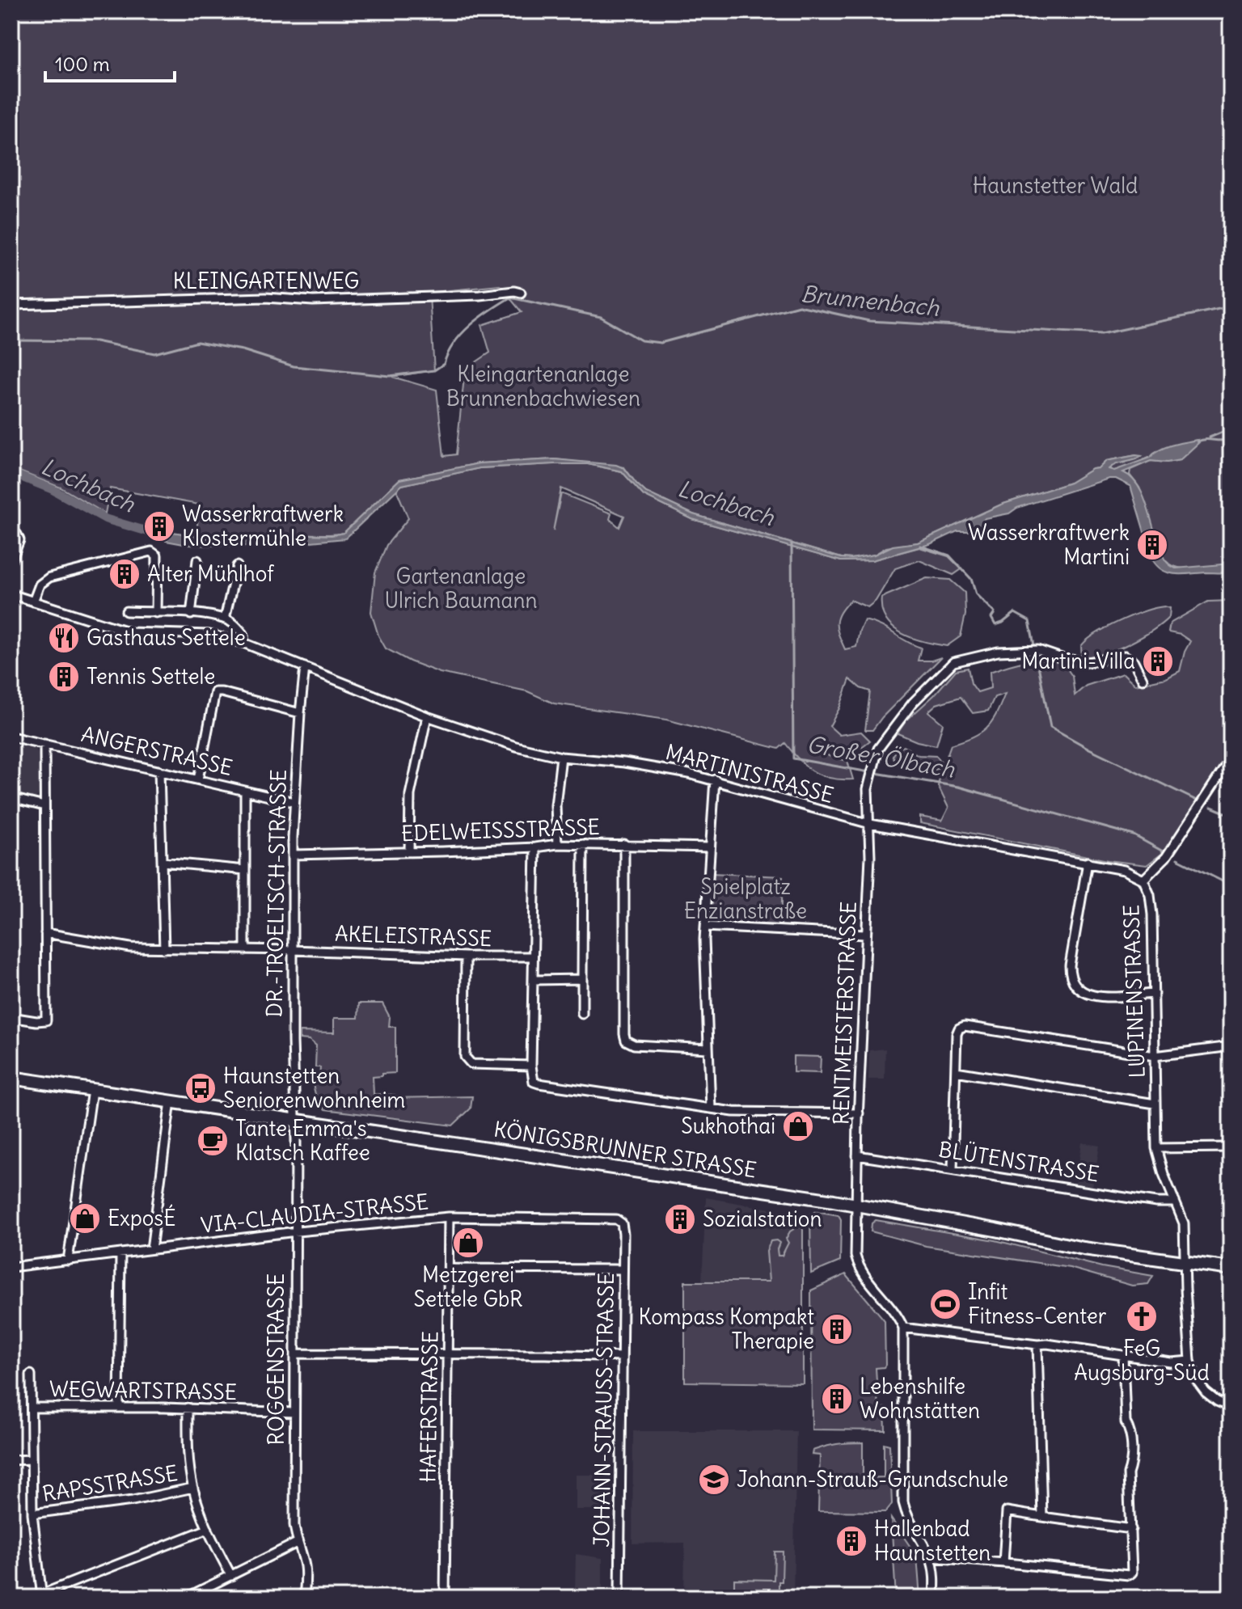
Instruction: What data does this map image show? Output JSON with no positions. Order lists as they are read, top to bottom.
{
  "streets": {
    "main road": ["KÖNIGSBRUNNER STRASSE"],
    "street": [
      "KLEINGARTENWEG",
      "ANGERSTRASSE",
      "MARTINISTRASSE",
      "EDELWEISSSTRASSE",
      "DR.-TROELTSCH-STRASSE",
      "AKELEISTRASSE",
      "LUPINENSTRASSE",
      "RENTMEISTERSTRASSE",
      "BLÜTENSTRASSE",
      "VIA-CLAUDIA-STRASSE",
      "ROGGENSTRASSE",
      "WEGWARTSTRASSE",
      "HAFERSTRASSE",
      "JOHANN-STRAUSS-STRASSE",
      "RAPSSTRASSE"
    ]
  },
  "crossings": [
    ["ANGERSTRASSE", "DR.-TROELTSCH-STRASSE"],
    ["MARTINISTRASSE", "DR.-TROELTSCH-STRASSE"],
    ["MARTINISTRASSE", "LUPINENSTRASSE"],
    ["MARTINISTRASSE", "RENTMEISTERSTRASSE"],
    ["EDELWEISSSTRASSE", "DR.-TROELTSCH-STRASSE"],
    ["DR.-TROELTSCH-STRASSE", "AKELEISTRASSE"],
    ["DR.-TROELTSCH-STRASSE", "KÖNIGSBRUNNER STRASSE"],
    ["DR.-TROELTSCH-STRASSE", "ROGGENSTRASSE"],
    ["LUPINENSTRASSE", "RENTMEISTERSTRASSE"],
    ["LUPINENSTRASSE", "KÖNIGSBRUNNER STRASSE"],
    ["LUPINENSTRASSE", "BLÜTENSTRASSE"],
    ["RENTMEISTERSTRASSE", "KÖNIGSBRUNNER STRASSE"],
    ["RENTMEISTERSTRASSE", "BLÜTENSTRASSE"],
    ["KÖNIGSBRUNNER STRASSE", "ROGGENSTRASSE"],
    ["VIA-CLAUDIA-STRASSE", "ROGGENSTRASSE"],
    ["VIA-CLAUDIA-STRASSE", "HAFERSTRASSE"],
    ["VIA-CLAUDIA-STRASSE", "JOHANN-STRAUSS-STRASSE"],
    ["ROGGENSTRASSE", "WEGWARTSTRASSE"]
  ],
  "water": ["Brunnenbach", "Lochbach", "Großer Ölbach"],
  "parks": [
    "Haunstetter Wald",
    "Kleingartenanlage Brunnenbachwiesen",
    "Gartenanlage Ulrich Baumann",
    "Spielplatz Enzianstraße"
  ],
  "places": {
    "building": [
      "Wasserkraftwerk Klostermühle",
      "Wasserkraftwerk Martini",
      "Alter Mühlhof",
      "Martini-Villa",
      "Tennis Settele",
      "Sozialstation",
      "Kompass Kompakt Therapie",
      "Lebenshilfe Wohnstätten",
      "Hallenbad Haunstetten"
    ],
    "restaurant": ["Gasthaus Settele"],
    "bus stop": ["Haunstetten Seniorenwohnheim"],
    "shop": ["Sukhothai", "ExposÉ", "Metzgerei Settele GbR"],
    "cafe": ["Tante Emma's Klatsch Kaffee"],
    "sports": ["Infit Fitness-Center"],
    "church": ["FeG Augsburg-Süd"],
    "school or university": ["Johann-Strauß-Grundschule"]
  },
  "scale_bar": "100 m"
}
